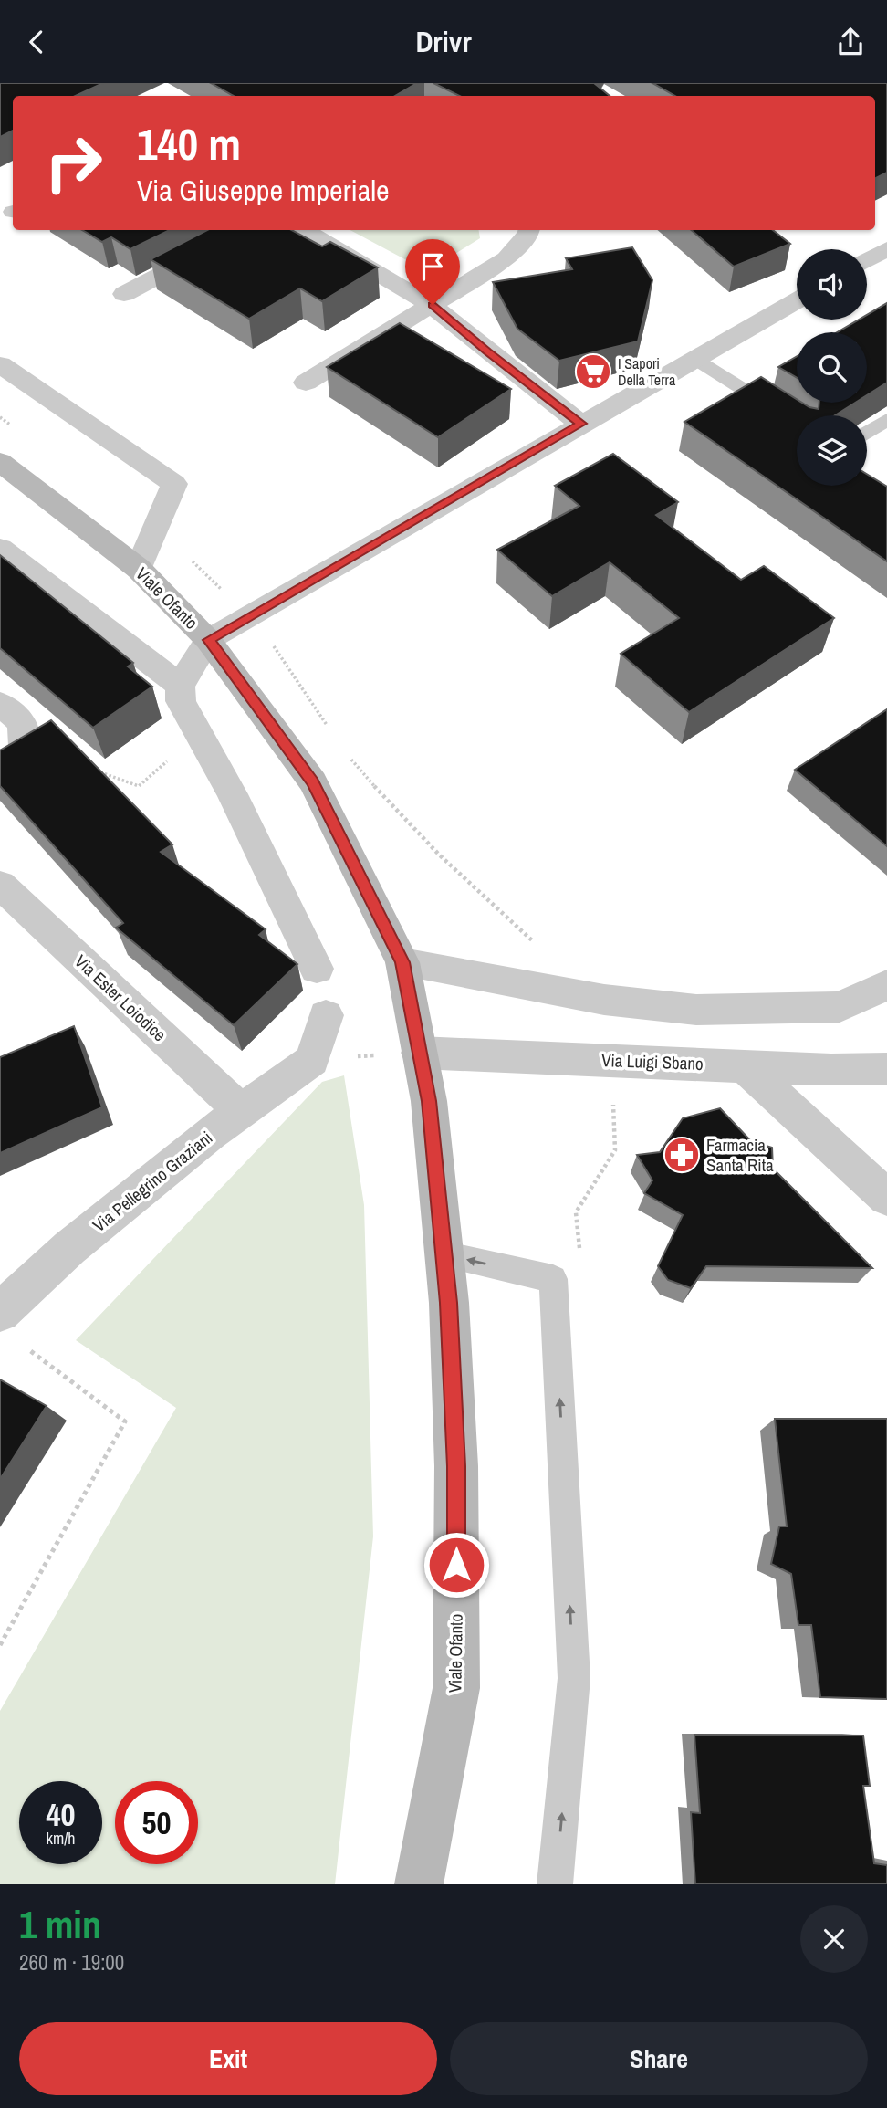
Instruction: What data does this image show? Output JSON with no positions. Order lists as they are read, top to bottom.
{
  "streets": {
    "main road": ["Viale Ofanto"],
    "street": ["Via Ester Loiodice", "Via Luigi Sbano", "Via Pellegrino Graziani"]
  },
  "crossings": [
    ["Viale Ofanto", "Via Luigi Sbano"],
    ["Via Ester Loiodice", "Via Pellegrino Graziani"]
  ],
  "places": {
    "supermarket": ["I Sapori Della Terra"],
    "pharmacy": ["Farmacia Santa Rita"]
  },
  "page": {
    "header": "Drivr",
    "turn": ["140 m", "Via Giuseppe Imperiale"],
    "speed": "40 km/h",
    "limit": "50",
    "heading": ["1 min", "260 m · 19:00"],
    "buttons": ["Exit", "Share"]
  }
}
